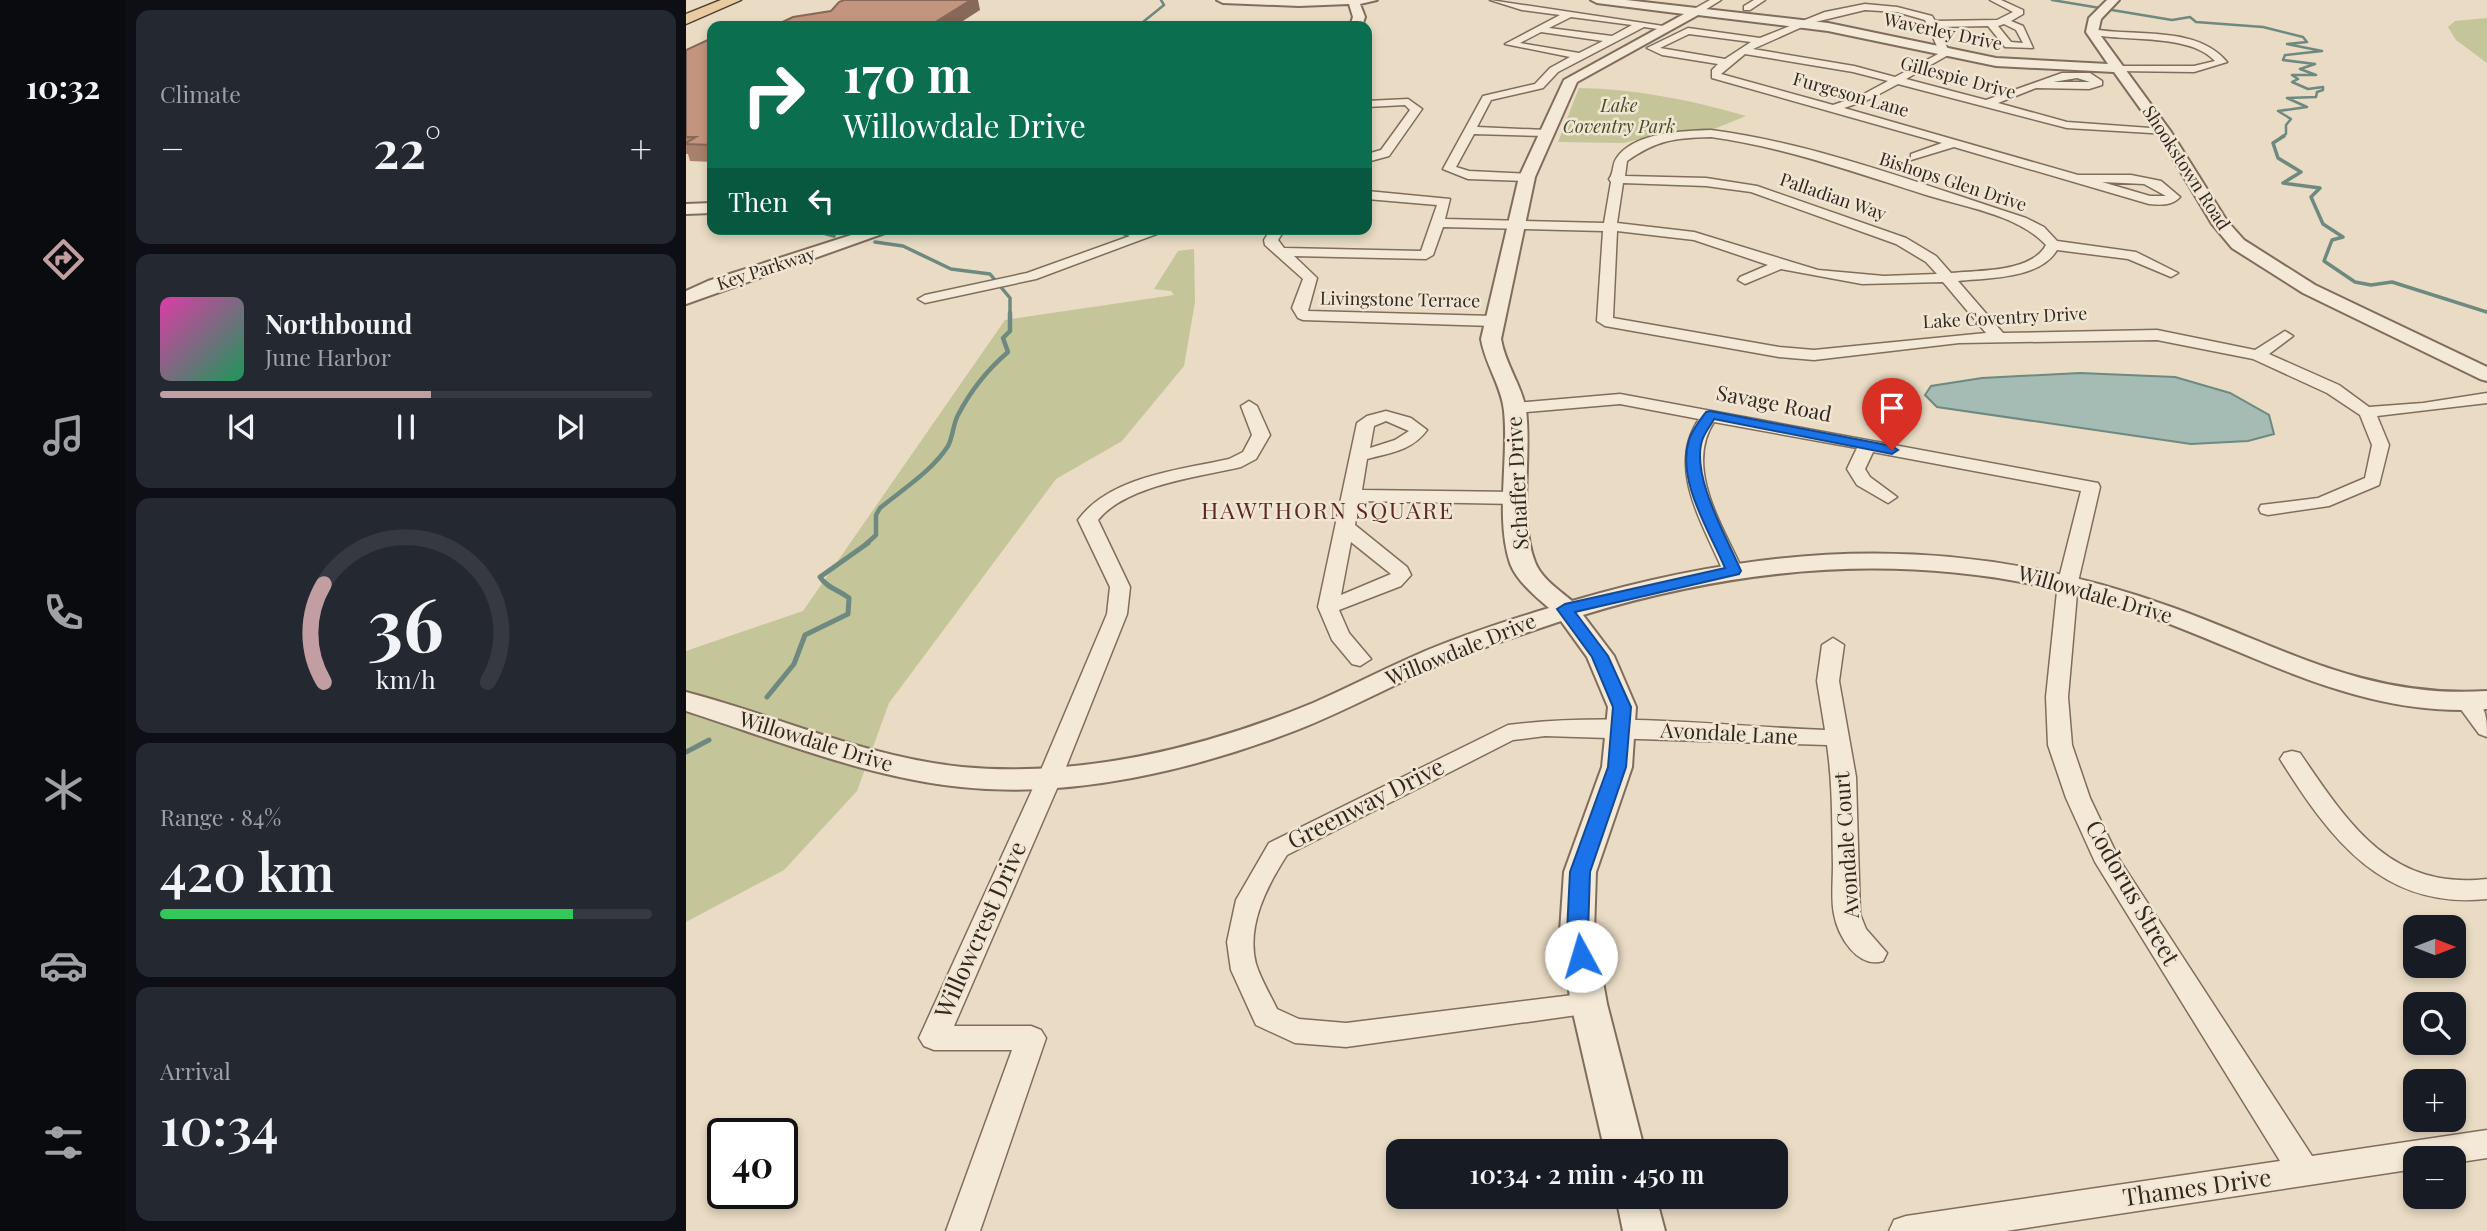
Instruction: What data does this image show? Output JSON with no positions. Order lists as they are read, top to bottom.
{
  "streets": {
    "street": [
      "Waverley Drive",
      "Gillespie Drive",
      "Furgeson Lane",
      "Shookstown Road",
      "Bishops Glen Drive",
      "Palladian Way",
      "Key Parkway",
      "Livingstone Terrace",
      "Lake Coventry Drive",
      "Savage Road",
      "Schaffer Drive",
      "Willowdale Drive",
      "Avondale Lane",
      "Greenway Drive",
      "Avondale Court",
      "Codorus Street",
      "Willowcrest Drive",
      "Thames Drive"
    ]
  },
  "crossings": [
    ["Waverley Drive", "Shookstown Road"],
    ["Gillespie Drive", "Shookstown Road"],
    ["Bishops Glen Drive", "Palladian Way"],
    ["Bishops Glen Drive", "Lake Coventry Drive"],
    ["Palladian Way", "Lake Coventry Drive"],
    ["Livingstone Terrace", "Schaffer Drive"],
    ["Savage Road", "Schaffer Drive"],
    ["Savage Road", "Willowdale Drive"],
    ["Savage Road", "Codorus Street"],
    ["Schaffer Drive", "Willowdale Drive"],
    ["Schaffer Drive", "Avondale Lane"],
    ["Schaffer Drive", "Greenway Drive"],
    ["Willowdale Drive", "Codorus Street"],
    ["Willowdale Drive", "Willowcrest Drive"],
    ["Avondale Lane", "Greenway Drive"],
    ["Avondale Lane", "Avondale Court"],
    ["Codorus Street", "Thames Drive"]
  ],
  "districts": ["HAWTHORN SQUARE"],
  "parks": ["Lake Coventry Park"],
  "north": "right",
  "page": {
    "tabs": "10:32",
    "tile": [
      "Climate",
      ["Range · 84%", "420 km"],
      ["Arrival", "10:34"]
    ],
    "turn": ["170 m", "Willowdale Drive"],
    "heat": ["−", "22°", "+"],
    "then": "Then",
    "song": ["Northbound", "June Harbor"],
    "map_buttons": ["+", "−"],
    "limit": "40",
    "trip": "10:34 · 2 min · 450 m",
    "gauge": ["36", "km/h"]
  }
}
